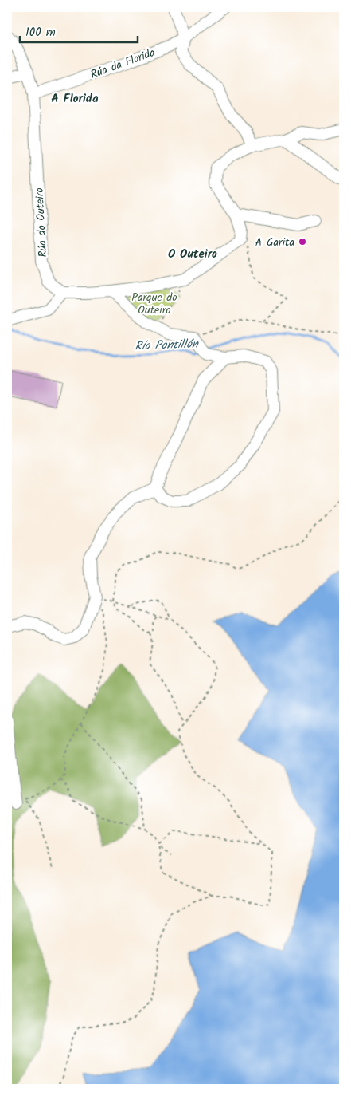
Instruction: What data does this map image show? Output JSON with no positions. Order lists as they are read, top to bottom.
{
  "streets": {
    "street": ["Rúa da Florida", "Rúa do Outeiro"]
  },
  "crossings": [
    ["Rúa da Florida", "Rúa do Outeiro"]
  ],
  "districts": ["A Florida", "O Outeiro"],
  "water": ["Río Pontillón"],
  "parks": ["Parque do Outeiro"],
  "places": ["A Garita"],
  "scale_bar": "100 m"
}
